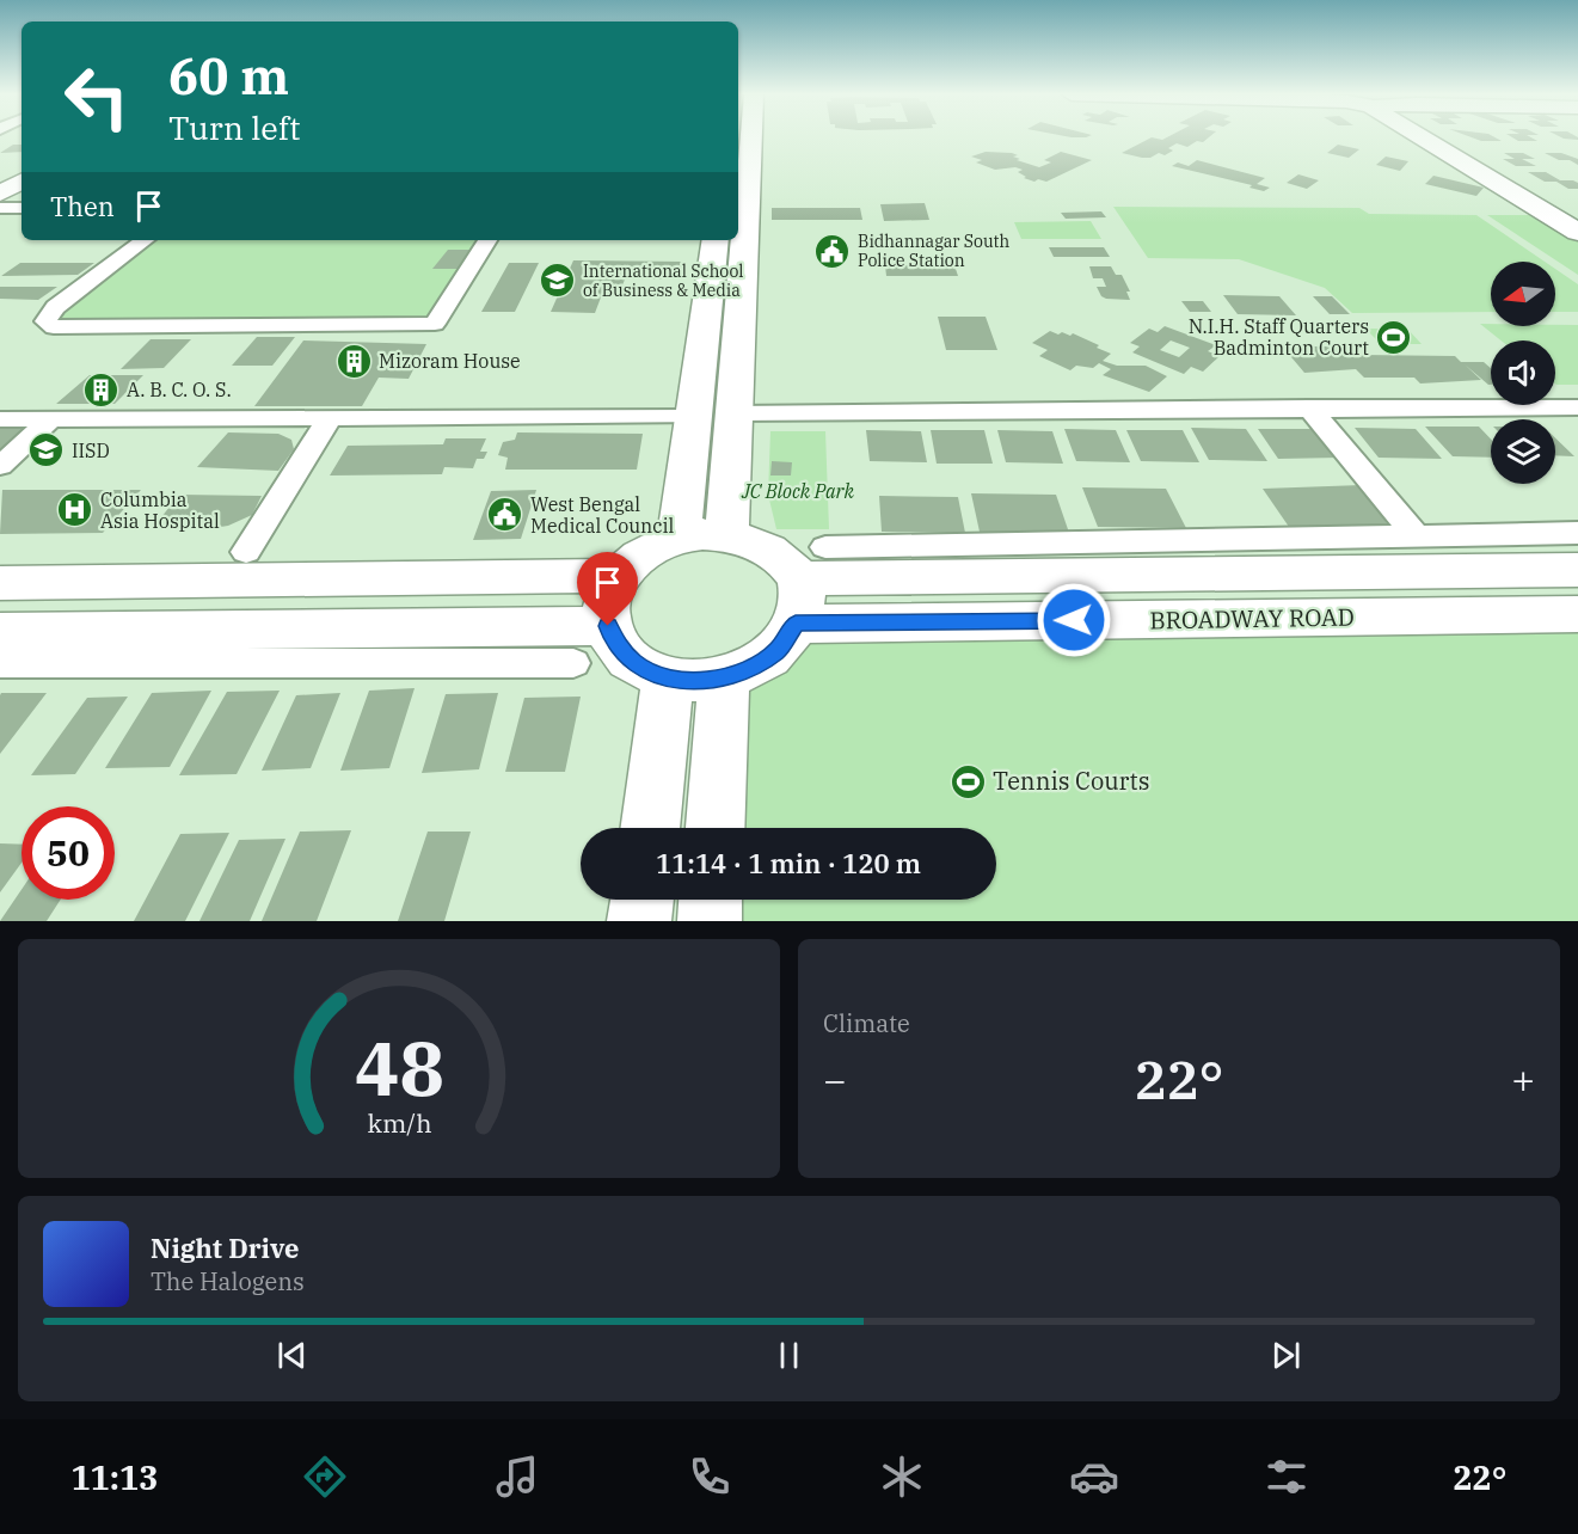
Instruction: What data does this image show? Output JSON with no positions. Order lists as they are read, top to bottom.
{
  "streets": {
    "street": ["BROADWAY ROAD"]
  },
  "parks": ["JC Block Park"],
  "places": {
    "public building": ["Bidhannagar South Police Station", "West Bengal Medical Council"],
    "school or university": ["International School of Business & Media", "IISD"],
    "sports": ["N.I.H. Staff Quarters Badminton Court", "Tennis Courts"],
    "building": ["Mizoram House", "A. B. C. O. S."],
    "hospital": ["Columbia Asia Hospital"]
  },
  "north": "left",
  "page": {
    "turn": ["60 m", "Turn left"],
    "then": "Then",
    "limit": "50",
    "trip": "11:14 · 1 min · 120 m",
    "tile": "Climate",
    "heat": ["−", "22°", "+"],
    "song": ["Night Drive", "The Halogens"],
    "tabs": ["11:13", "22°"],
    "gauge": ["48", "km/h"]
  }
}
